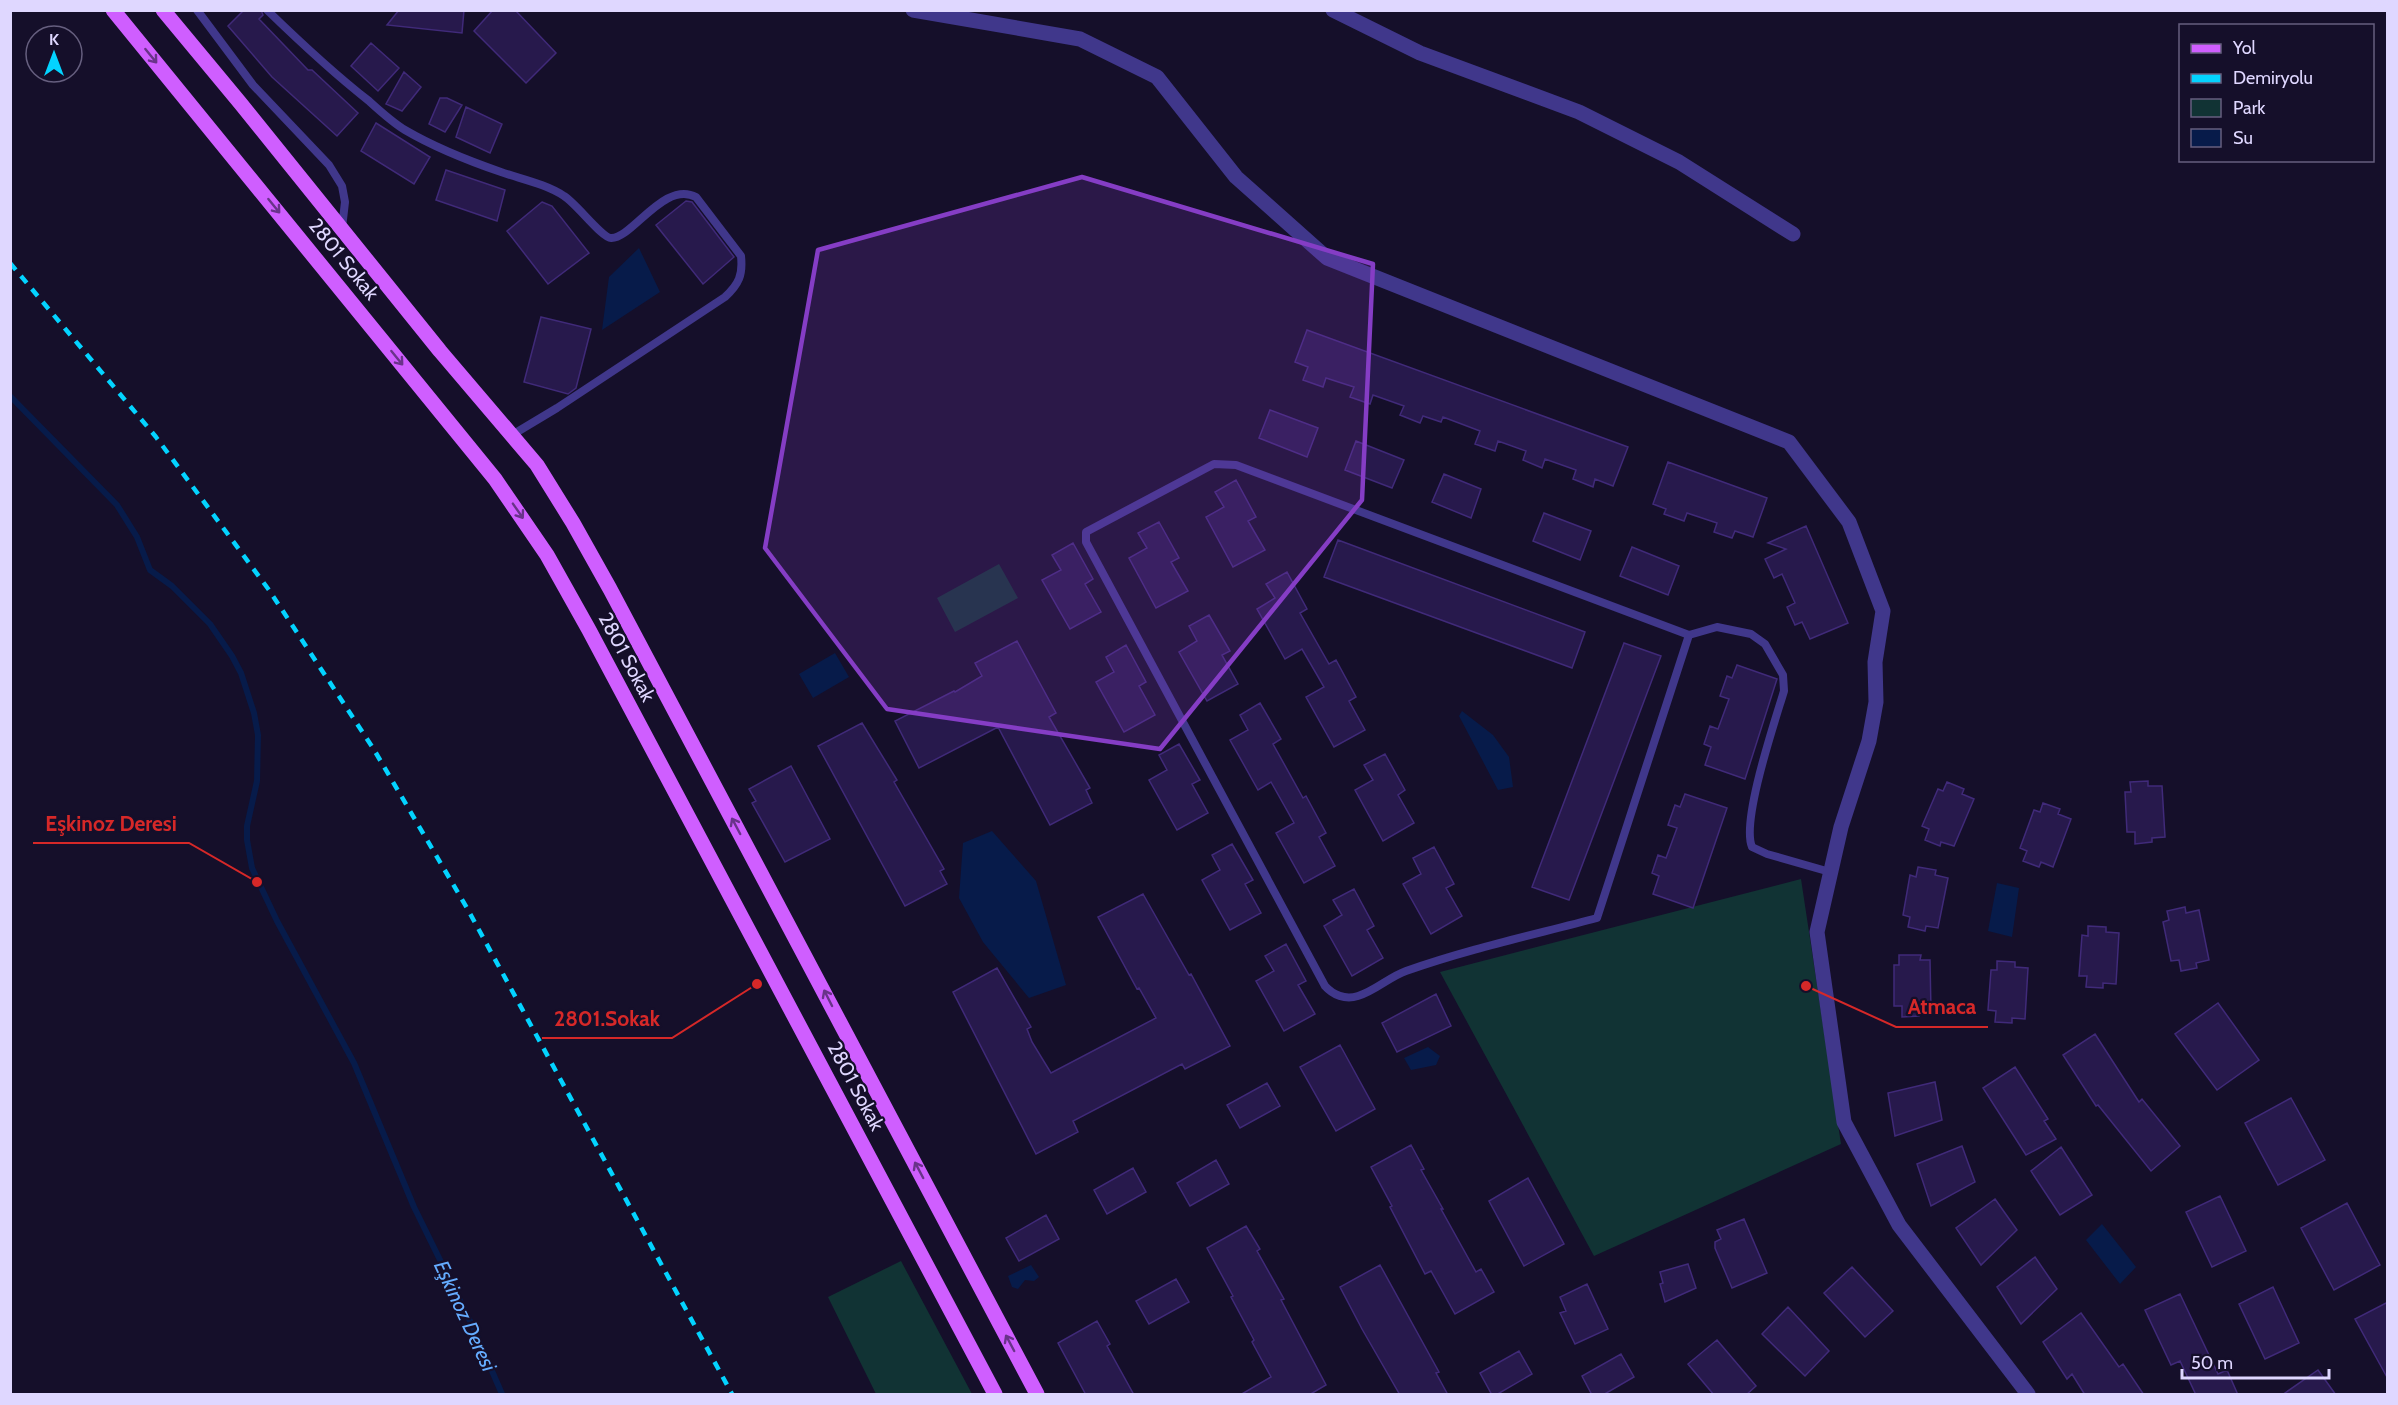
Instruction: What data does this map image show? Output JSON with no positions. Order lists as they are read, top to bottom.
{
  "streets": {
    "main road": ["2801 Sokak"]
  },
  "water": ["Eşkinoz Deresi"],
  "places": ["Eşkinoz Deresi", "2801.Sokak", "Atmaca"],
  "legend": [
    "Yol",
    "Demiryolu",
    "Park",
    "Su"
  ],
  "scale_bar": "50 m",
  "north": "top"
}
